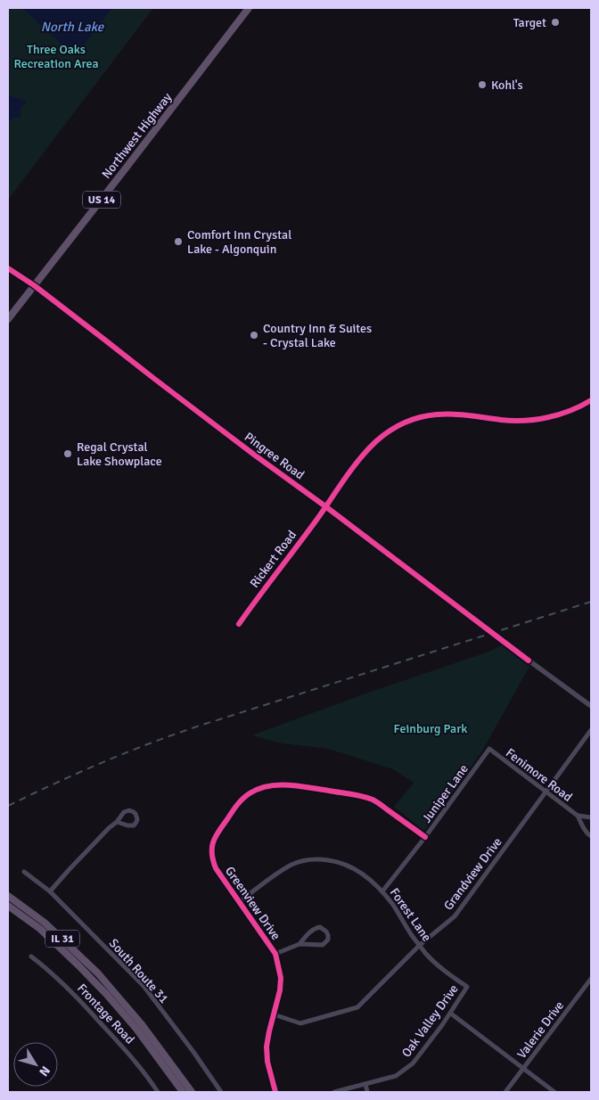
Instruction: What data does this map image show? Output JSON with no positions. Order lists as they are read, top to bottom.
{
  "streets": {
    "main road": ["Northwest Highway", "US 14", "IL 31"],
    "street": [
      "Pingree Road",
      "Rickert Road",
      "Fenimore Road",
      "Juniper Lane",
      "Grandview Drive",
      "Greenview Drive",
      "Forest Lane",
      "South Route 31",
      "Frontage Road",
      "Oak Valley Drive",
      "Valerie Drive"
    ]
  },
  "crossings": [
    ["Northwest Highway", "Pingree Road"],
    ["Pingree Road", "Rickert Road"],
    ["Fenimore Road", "Juniper Lane"],
    ["Fenimore Road", "Grandview Drive"],
    ["Juniper Lane", "Greenview Drive"],
    ["Juniper Lane", "Forest Lane"],
    ["Grandview Drive", "Greenview Drive"],
    ["Grandview Drive", "Forest Lane"],
    ["Greenview Drive", "Forest Lane"],
    ["Forest Lane", "Oak Valley Drive"]
  ],
  "water": ["North Lake"],
  "parks": ["Three Oaks Recreation Area", "Feinburg Park"],
  "places": [
    "Target",
    "Kohl's",
    "Comfort Inn Crystal Lake - Algonquin",
    "Country Inn & Suites - Crystal Lake",
    "Regal Crystal Lake Showplace"
  ],
  "north": "bottom right"
}
